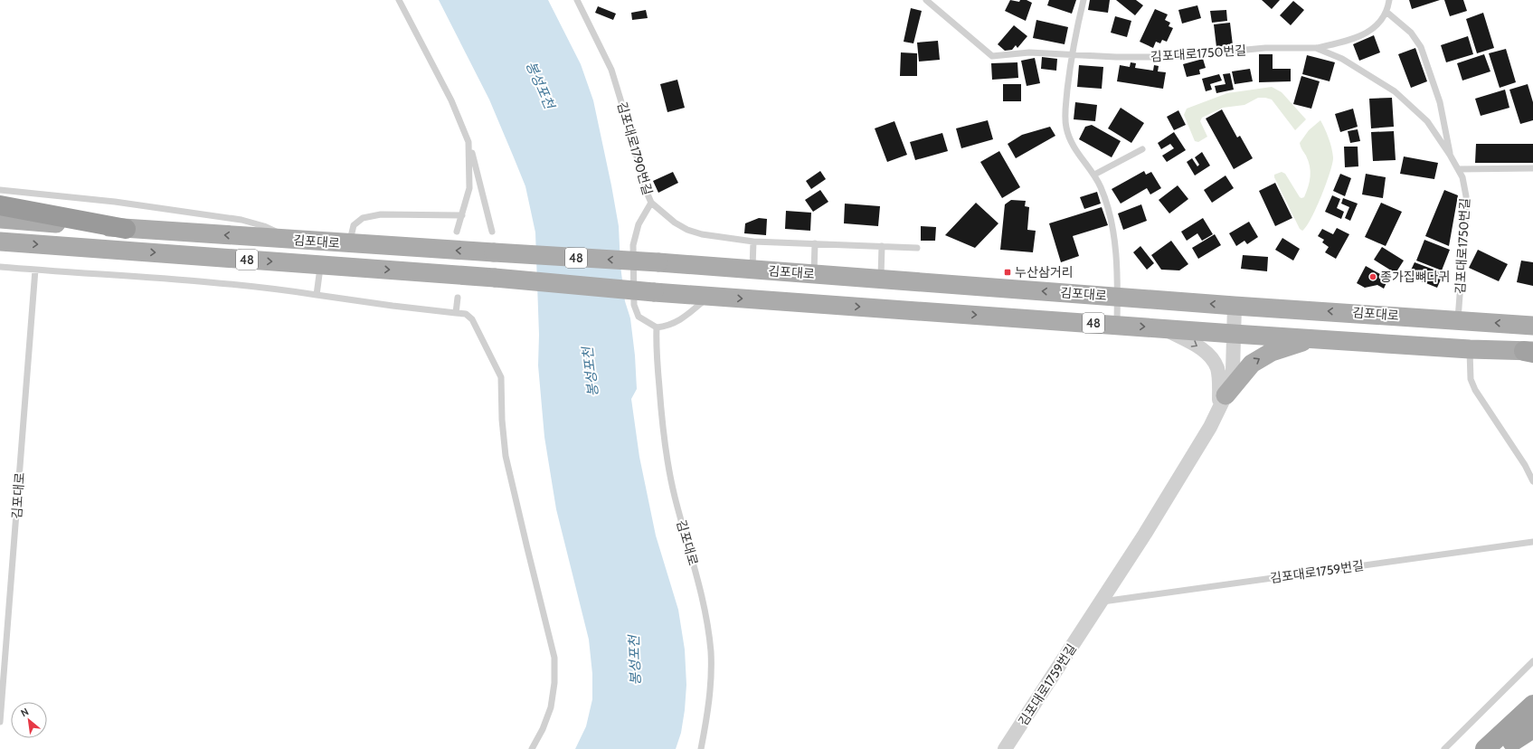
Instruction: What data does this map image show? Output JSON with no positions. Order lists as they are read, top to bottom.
{
  "streets": {
    "main road": ["김포대로", "48"],
    "street": ["김포대로1759번길"],
    "lane": ["김포대로1750번길", "김포대로1790번길"]
  },
  "crossings": [
    ["김포대로1750번길", "김포대로"],
    ["김포대로", "48"],
    ["김포대로", "김포대로1759번길"],
    ["48", "김포대로1759번길"]
  ],
  "water": ["봉성포천"],
  "places": {
    "transit": ["누산삼거리"],
    "other": ["종가집뼈다귀"]
  },
  "north": "top left"
}
